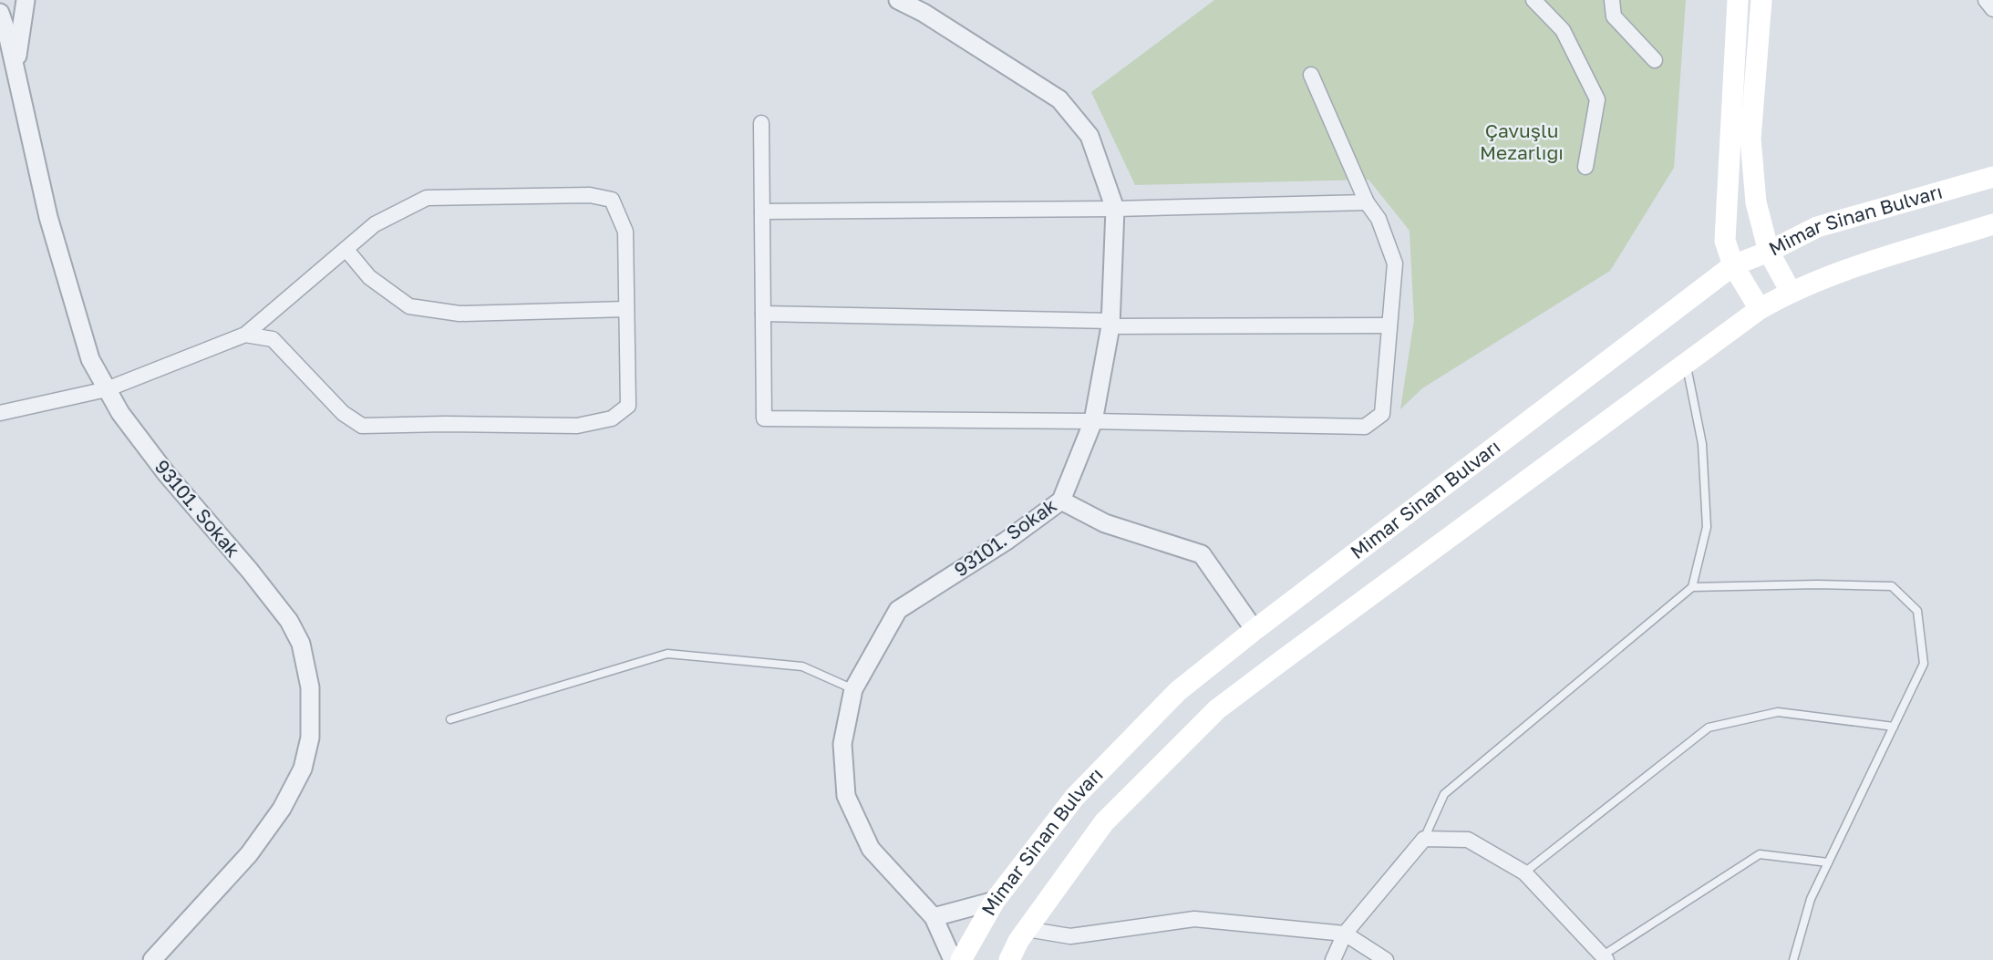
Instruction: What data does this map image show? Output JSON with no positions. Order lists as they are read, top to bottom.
{
  "streets": {
    "main road": ["Mimar Sinan Bulvarı"],
    "street": ["93101. Sokak"]
  },
  "parks": ["Çavuşlu Mezarlığı"]
}
